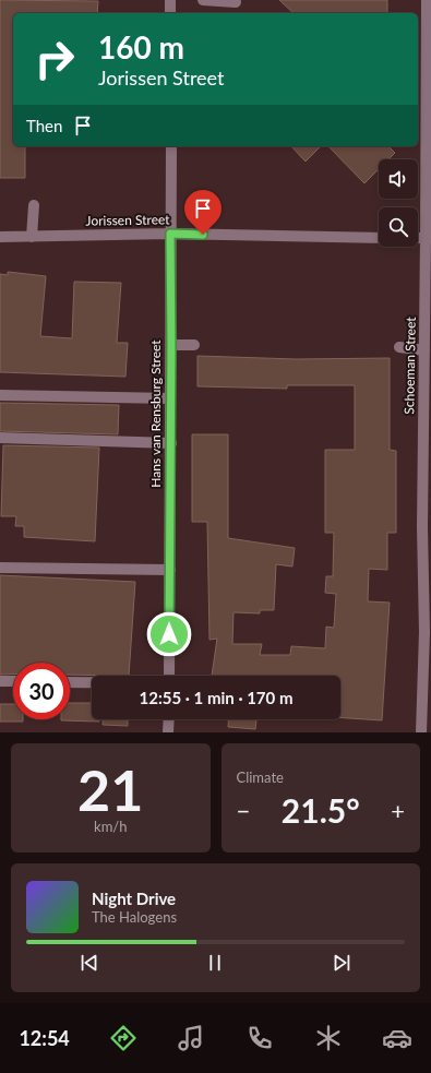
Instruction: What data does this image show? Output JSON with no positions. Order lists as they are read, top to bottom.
{
  "streets": {
    "street": ["Jorissen Street", "Schoeman Street", "Hans van Rensburg Street"]
  },
  "crossings": [
    ["Jorissen Street", "Hans van Rensburg Street"]
  ],
  "page": {
    "turn": ["160 m", "Jorissen Street"],
    "then": "Then",
    "limit": "30",
    "trip": "12:55 · 1 min · 170 m",
    "tile": [
      ["21", "km/h"],
      "Climate"
    ],
    "heat": ["−", "21.5°", "+"],
    "song": ["Night Drive", "The Halogens"],
    "tabs": "12:54"
  }
}
